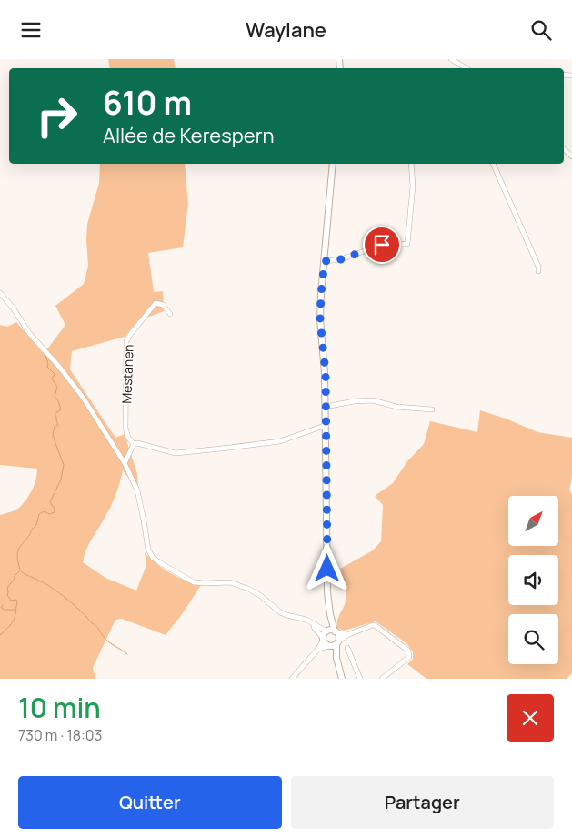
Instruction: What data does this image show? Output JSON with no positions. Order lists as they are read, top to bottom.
{
  "streets": {
    "street": ["Mestanen"]
  },
  "north": "top right",
  "page": {
    "header": "Waylane",
    "turn": ["610 m", "Allée de Kerespern"],
    "heading": ["10 min", "730 m · 18:03"],
    "buttons": ["Quitter", "Partager"]
  }
}
